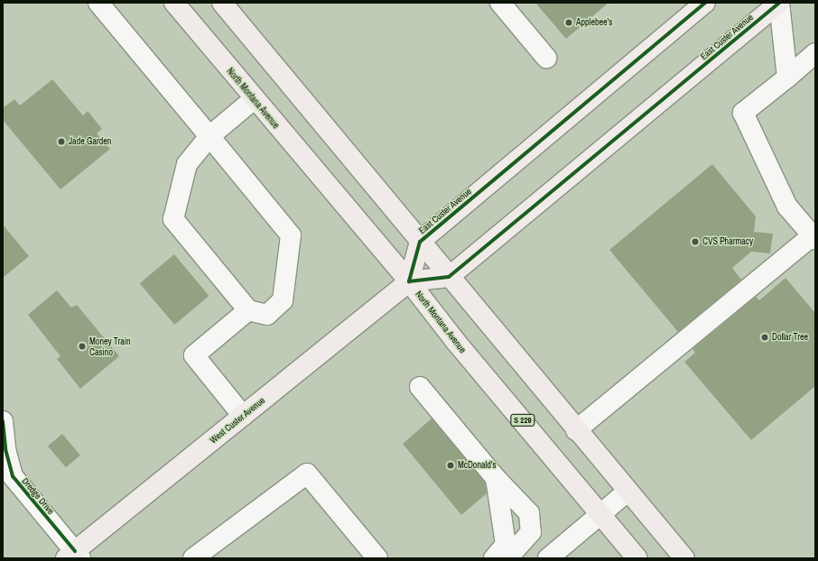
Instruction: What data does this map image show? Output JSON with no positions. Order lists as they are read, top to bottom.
{
  "streets": {
    "main road": [
      "East Custer Avenue",
      "North Montana Avenue",
      "West Custer Avenue",
      "S 229"
    ],
    "street": ["Dredge Drive"]
  },
  "crossings": [
    ["East Custer Avenue", "North Montana Avenue"],
    ["East Custer Avenue", "West Custer Avenue"],
    ["North Montana Avenue", "West Custer Avenue"],
    ["West Custer Avenue", "Dredge Drive"]
  ],
  "places": [
    "Applebee's",
    "Jade Garden",
    "CVS Pharmacy",
    "Dollar Tree",
    "Money Train Casino",
    "McDonald's"
  ]
}
